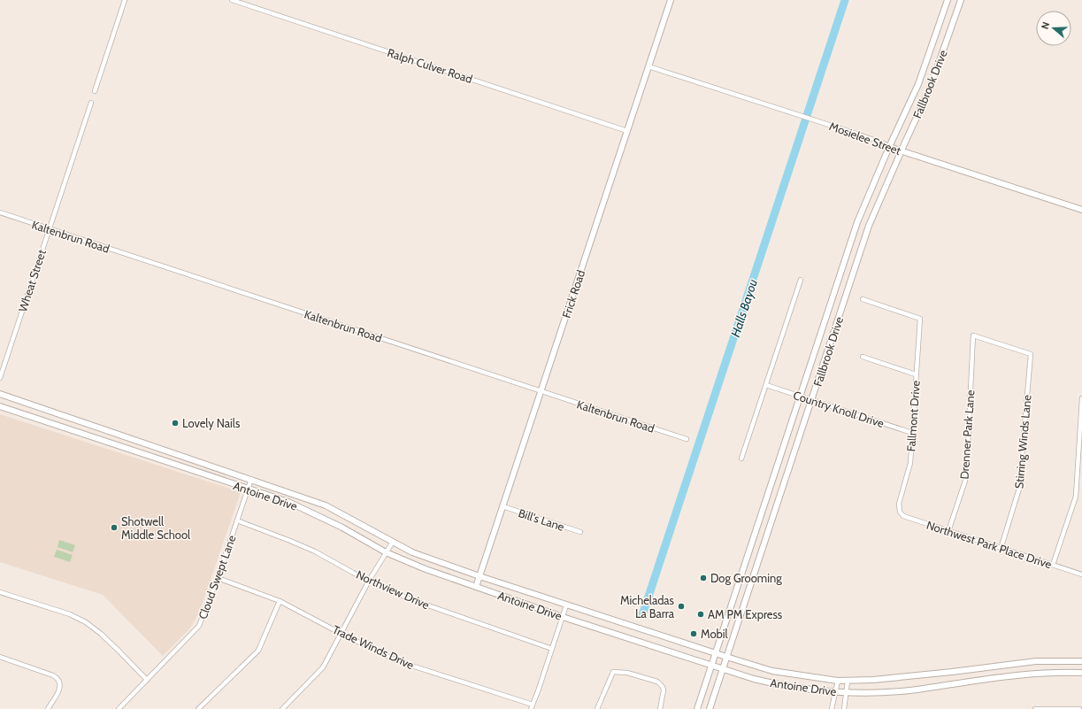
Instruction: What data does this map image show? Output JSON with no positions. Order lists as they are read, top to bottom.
{
  "streets": {
    "main road": [
      "Fallbrook Drive",
      "Mosielee Street",
      "Frick Road",
      "Antoine Drive"
    ],
    "street": [
      "Ralph Culver Road",
      "Kaltenbrun Road",
      "Wheat Street",
      "Country Knoll Drive",
      "Fallmont Drive",
      "Drenner Park Lane",
      "Stirring Winds Lane",
      "Bill's Lane",
      "Northwest Park Place Drive",
      "Cloud Swept Lane",
      "Northview Drive",
      "Trade Winds Drive"
    ]
  },
  "crossings": [
    ["Ralph Culver Road", "Frick Road"],
    ["Fallbrook Drive", "Mosielee Street"],
    ["Fallbrook Drive", "Country Knoll Drive"],
    ["Fallbrook Drive", "Antoine Drive"],
    ["Mosielee Street", "Frick Road"],
    ["Kaltenbrun Road", "Wheat Street"],
    ["Kaltenbrun Road", "Frick Road"],
    ["Frick Road", "Antoine Drive"],
    ["Frick Road", "Bill's Lane"],
    ["Country Knoll Drive", "Fallmont Drive"],
    ["Fallmont Drive", "Northwest Park Place Drive"],
    ["Drenner Park Lane", "Stirring Winds Lane"],
    ["Drenner Park Lane", "Northwest Park Place Drive"],
    ["Stirring Winds Lane", "Northwest Park Place Drive"],
    ["Antoine Drive", "Cloud Swept Lane"],
    ["Cloud Swept Lane", "Northview Drive"],
    ["Cloud Swept Lane", "Trade Winds Drive"]
  ],
  "water": ["Halls Bayou"],
  "places": [
    "Lovely Nails",
    "Shotwell Middle School",
    "Dog Grooming",
    "Micheladas La Barra",
    "AM PM Express",
    "Mobil"
  ],
  "north": "left"
}
